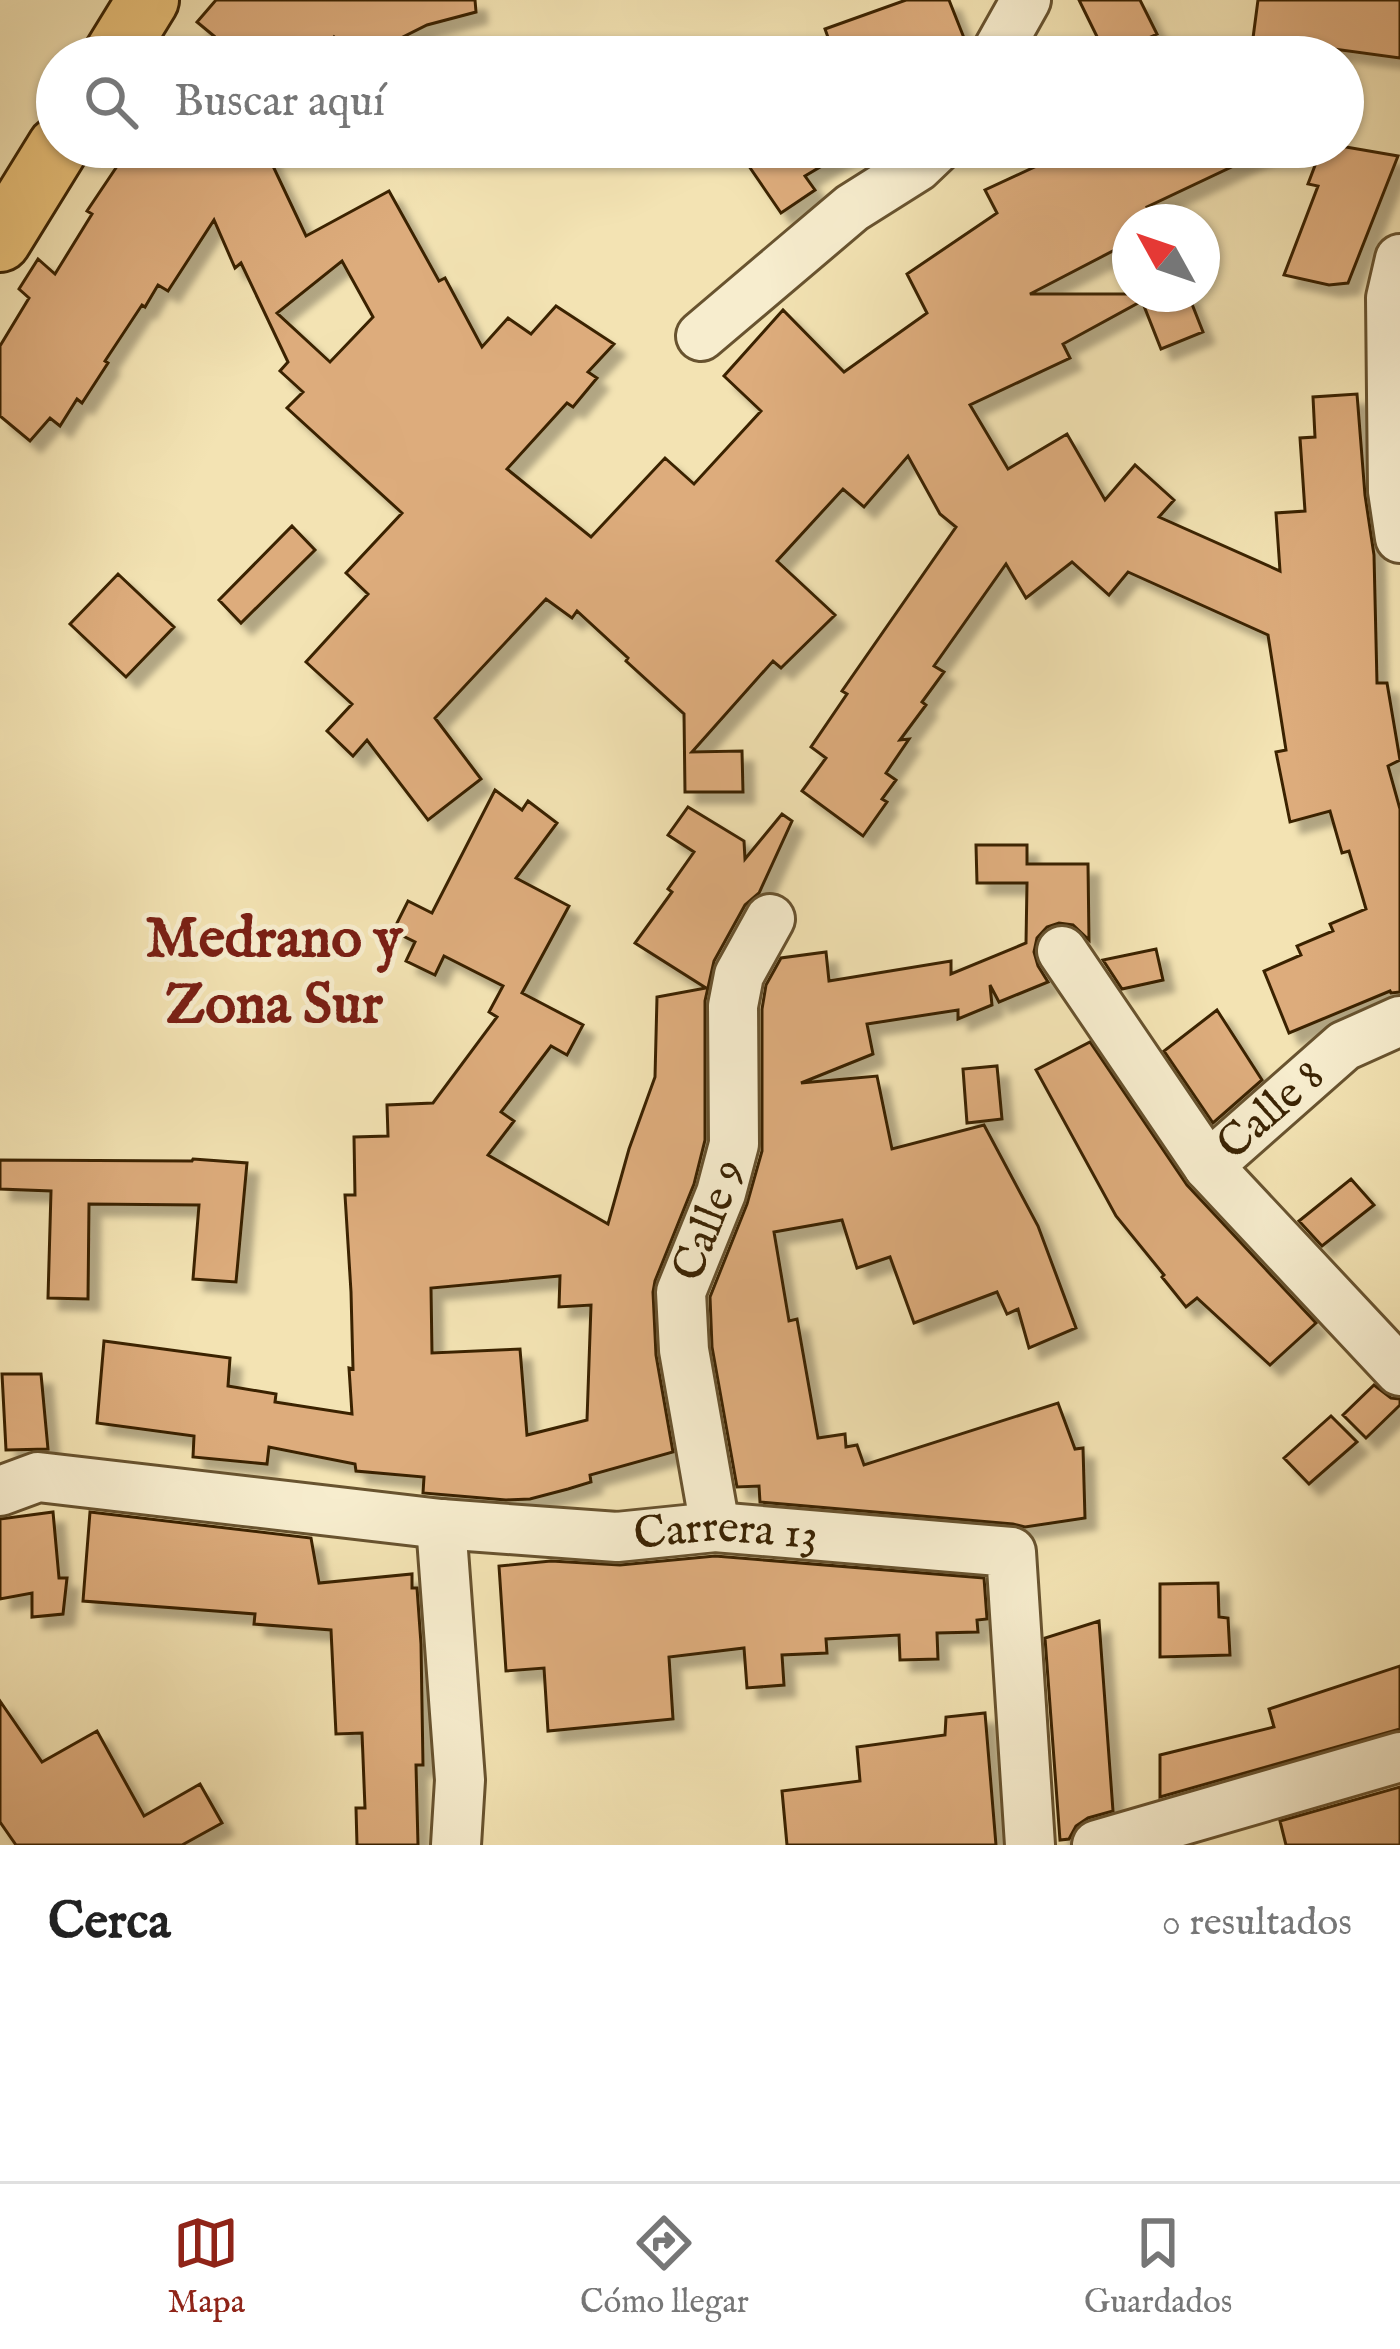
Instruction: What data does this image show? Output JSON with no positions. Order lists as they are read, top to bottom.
{
  "streets": {
    "street": ["Calle 8", "Calle 9", "Carrera 13"]
  },
  "crossings": [
    ["Calle 9", "Carrera 13"]
  ],
  "districts": ["Medrano y Zona Sur"],
  "north": "top left",
  "page": {
    "search": "Buscar aquí",
    "heading": ["Cerca", "0 resultados"],
    "nav": ["Mapa", "Cómo llegar", "Guardados"]
  }
}
